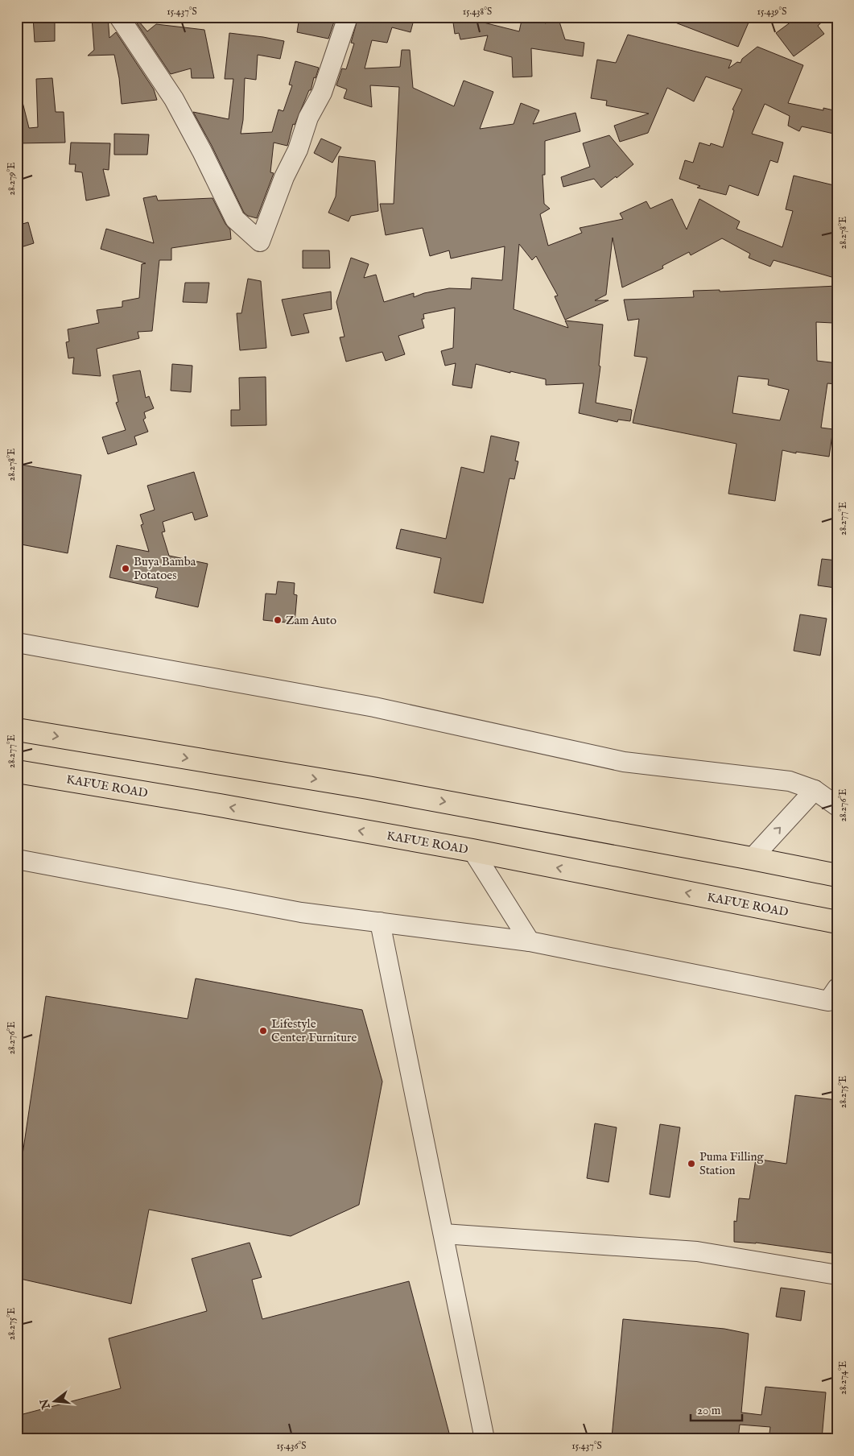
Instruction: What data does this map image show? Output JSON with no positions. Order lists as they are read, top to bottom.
{
  "streets": {
    "main road": ["KAFUE ROAD"]
  },
  "places": [
    "Buya Bamba Potatoes",
    "Zam Auto",
    "Lifestyle Center Furniture",
    "Puma Filling Station"
  ],
  "scale_bar": "20 m",
  "north": "left",
  "coordinates": [
    "15.437°S",
    "15.438°S",
    "15.439°S",
    "28.279°E",
    "28.278°E",
    "28.277°E",
    "28.276°E",
    "28.275°E",
    "28.274°E",
    "15.436°S"
  ]
}
